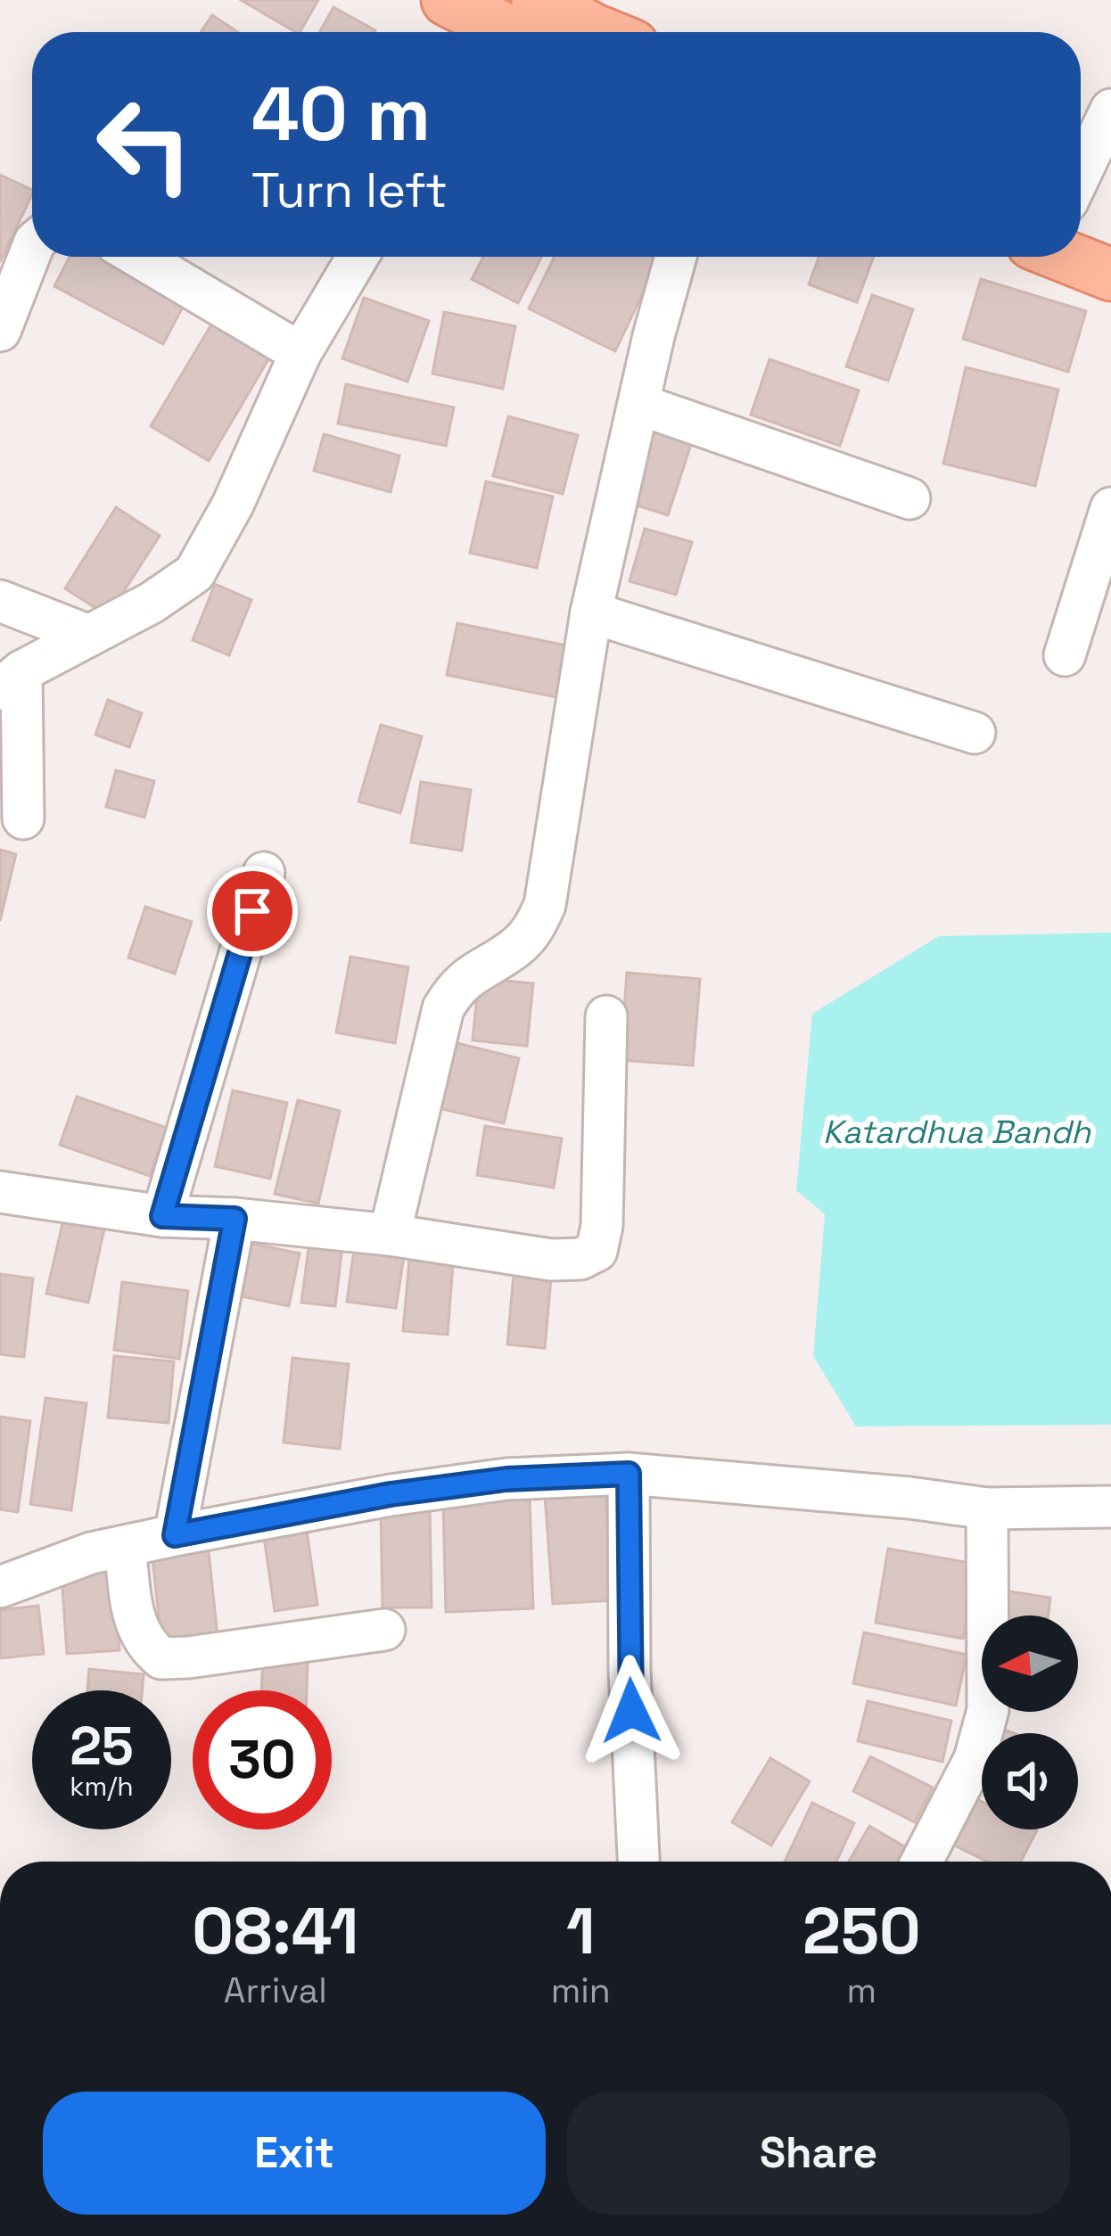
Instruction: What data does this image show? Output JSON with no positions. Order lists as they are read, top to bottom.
{
  "water": ["Katardhua Bandh"],
  "north": "left",
  "page": {
    "turn": ["40 m", "Turn left"],
    "speed": "25 km/h",
    "limit": "30",
    "eta": [
      "08:41",
      "Arrival",
      "1",
      "min",
      "250",
      "m"
    ],
    "buttons": ["Exit", "Share"]
  }
}
